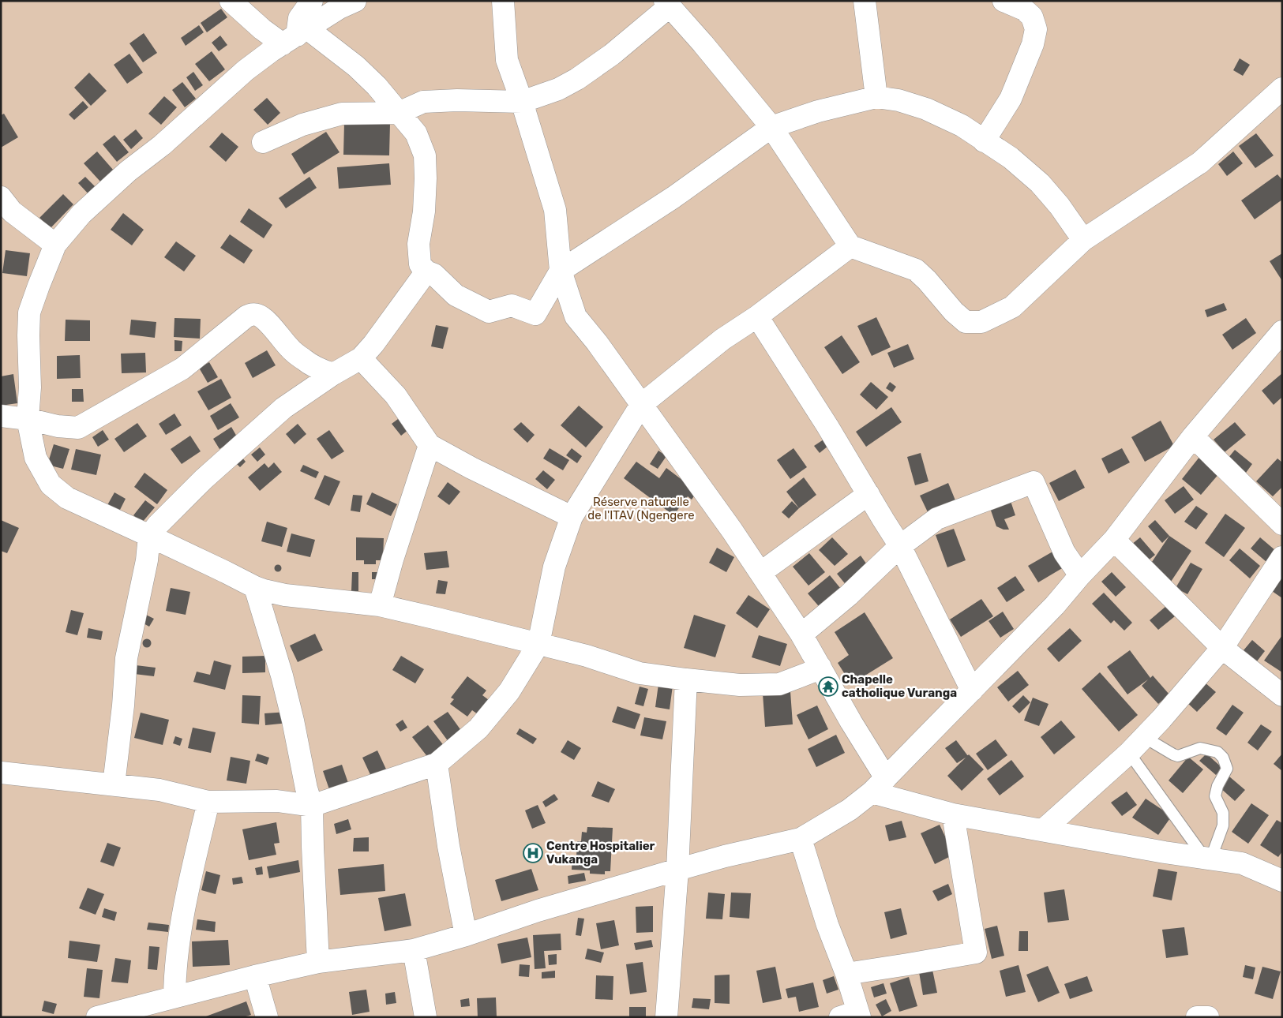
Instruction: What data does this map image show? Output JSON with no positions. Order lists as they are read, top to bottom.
{
  "parks": ["Réserve naturelle de l'ITAV (Ngengere"],
  "places": {
    "temple": ["Chapelle catholique Vuranga"],
    "hospital": ["Centre Hospitalier Vukanga"]
  }
}
